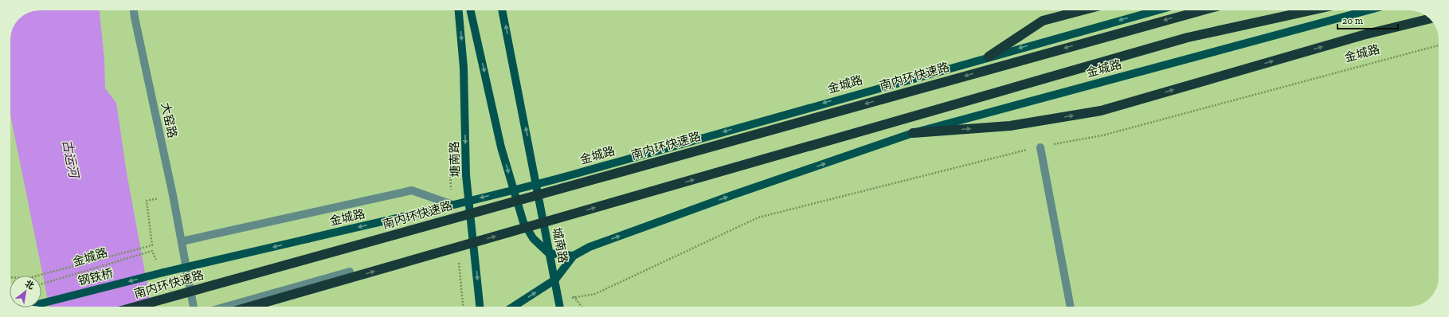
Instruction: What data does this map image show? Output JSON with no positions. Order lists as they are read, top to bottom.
{
  "streets": {
    "highway": ["南内环快速路"],
    "main road": [
      "金城路",
      "塘南路",
      "城南路",
      "钢铁桥"
    ],
    "street": ["大窑路"]
  },
  "crossings": [
    ["金城路", "塘南路"],
    ["金城路", "城南路"],
    ["金城路", "钢铁桥"]
  ],
  "one_way": ["钢铁桥"],
  "water": ["古运河"],
  "scale_bar": "20 m",
  "north": "top right"
}
